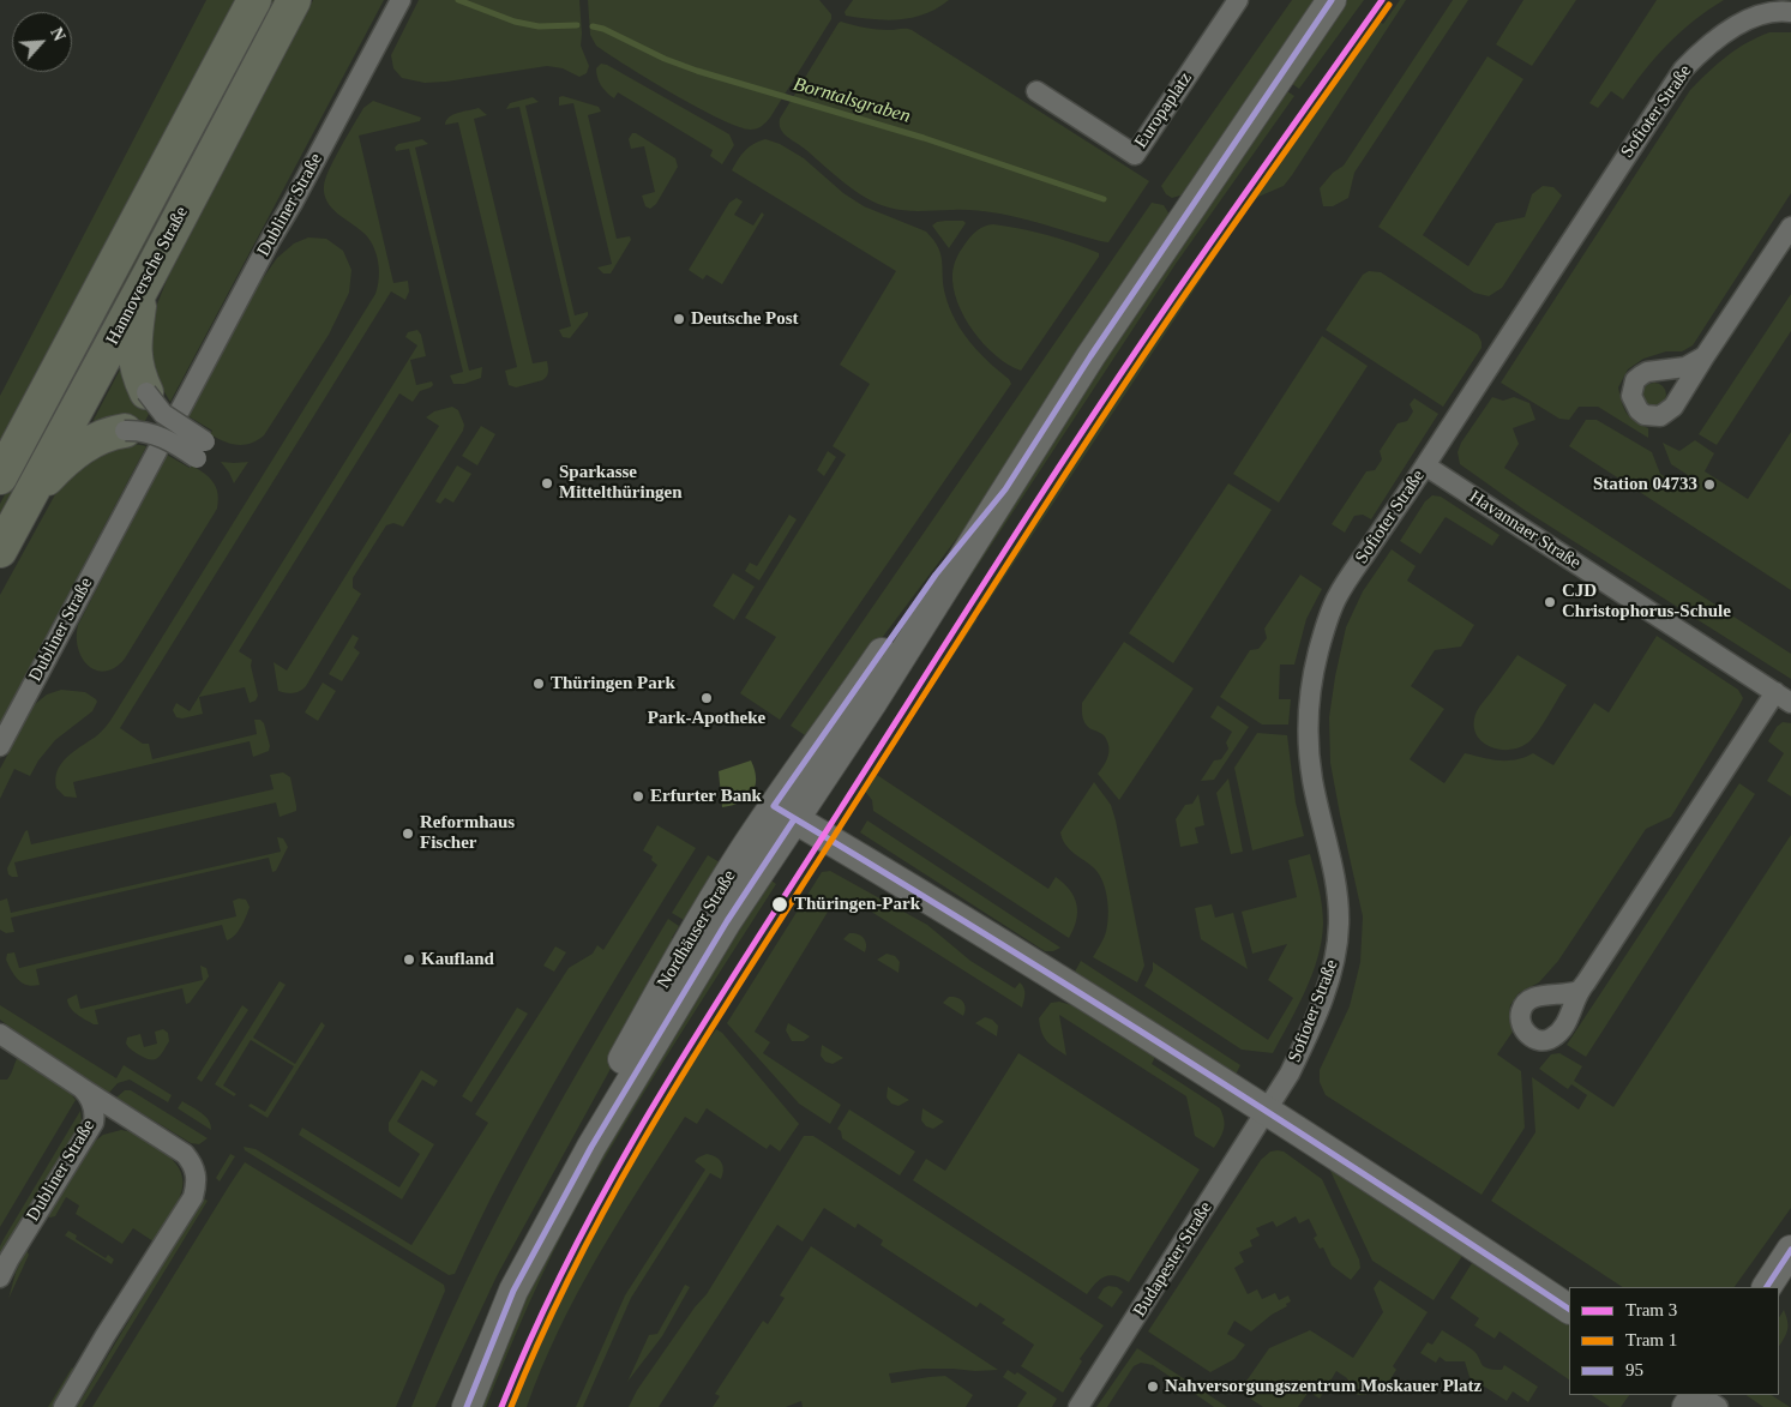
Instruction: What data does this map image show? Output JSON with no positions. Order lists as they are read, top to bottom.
{
  "streets": {
    "highway": ["Hannoversche Straße"],
    "main road": ["Nordhäuser Straße"],
    "street": [
      "Europaplatz",
      "Sofioter Straße",
      "Dubliner Straße",
      "Havannaer Straße",
      "Budapester Straße"
    ]
  },
  "crossings": [
    ["Sofioter Straße", "Havannaer Straße"],
    ["Sofioter Straße", "Budapester Straße"]
  ],
  "water": ["Borntalsgraben"],
  "places": [
    "Deutsche Post",
    "Sparkasse Mittelthüringen",
    "Station 04733",
    "CJD Christophorus-Schule",
    "Thüringen Park",
    "Park-Apotheke",
    "Erfurter Bank",
    "Reformhaus Fischer",
    "Thüringen-Park",
    "Kaufland",
    "Nahversorgungszentrum Moskauer Platz"
  ],
  "lines": ["tram line 3", "transit line 95", "tram line 1"],
  "legend": ["Tram 3", "Tram 1", "95"],
  "north": "top right"
}
